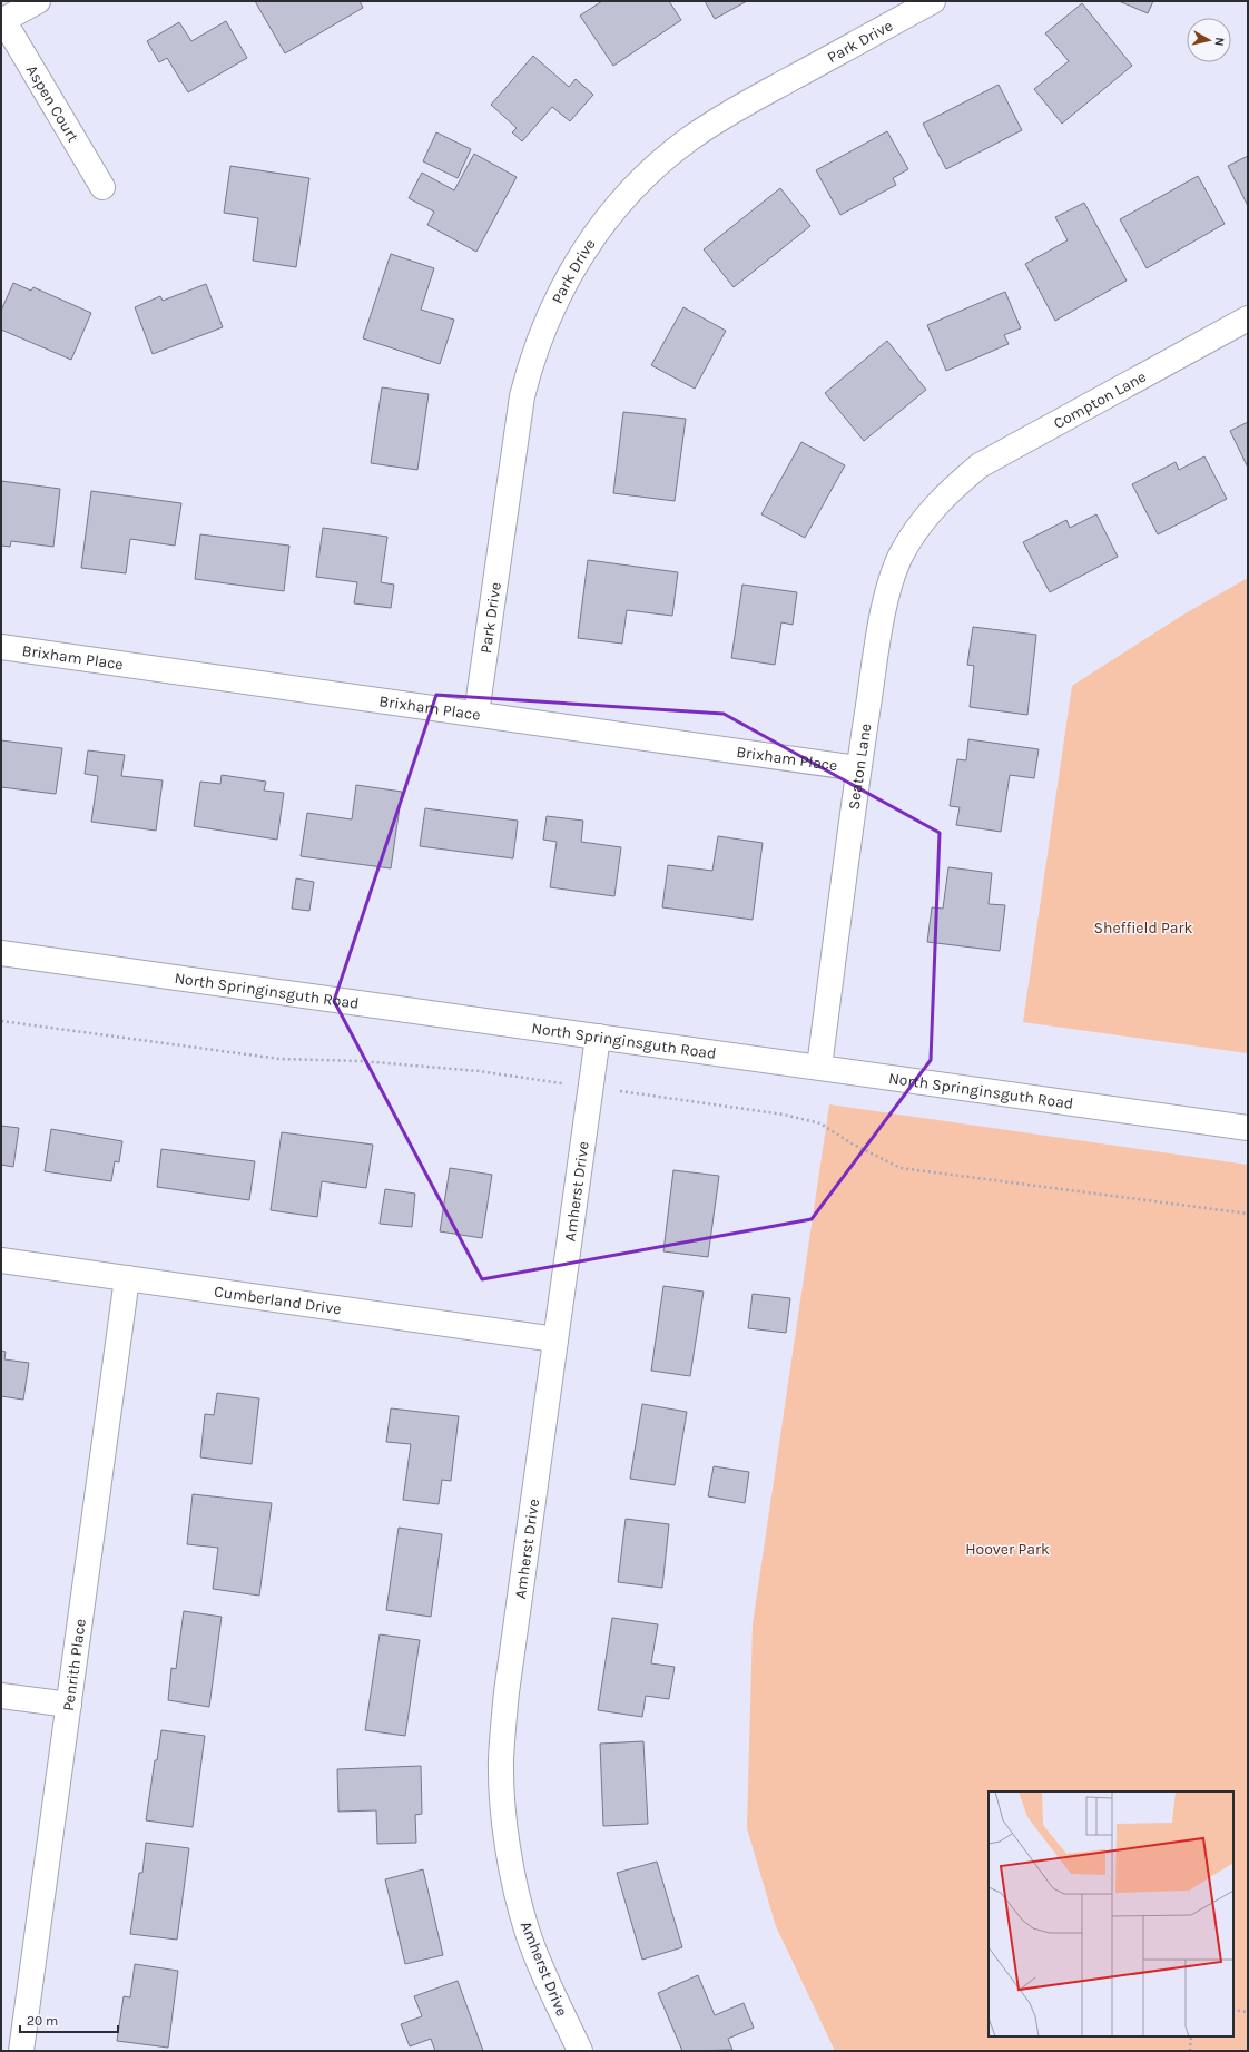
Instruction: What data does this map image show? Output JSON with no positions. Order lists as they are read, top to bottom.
{
  "streets": {
    "street": [
      "Park Drive",
      "Aspen Court",
      "Compton Lane",
      "Brixham Place",
      "Seaton Lane",
      "North Springinsguth Road",
      "Amherst Drive",
      "Cumberland Drive",
      "Penrith Place"
    ]
  },
  "crossings": [
    ["Park Drive", "Brixham Place"],
    ["Compton Lane", "Seaton Lane"],
    ["Brixham Place", "Seaton Lane"],
    ["Seaton Lane", "North Springinsguth Road"],
    ["North Springinsguth Road", "Amherst Drive"],
    ["Amherst Drive", "Cumberland Drive"],
    ["Cumberland Drive", "Penrith Place"]
  ],
  "parks": ["Sheffield Park", "Hoover Park"],
  "scale_bar": "20 m",
  "north": "right"
}
